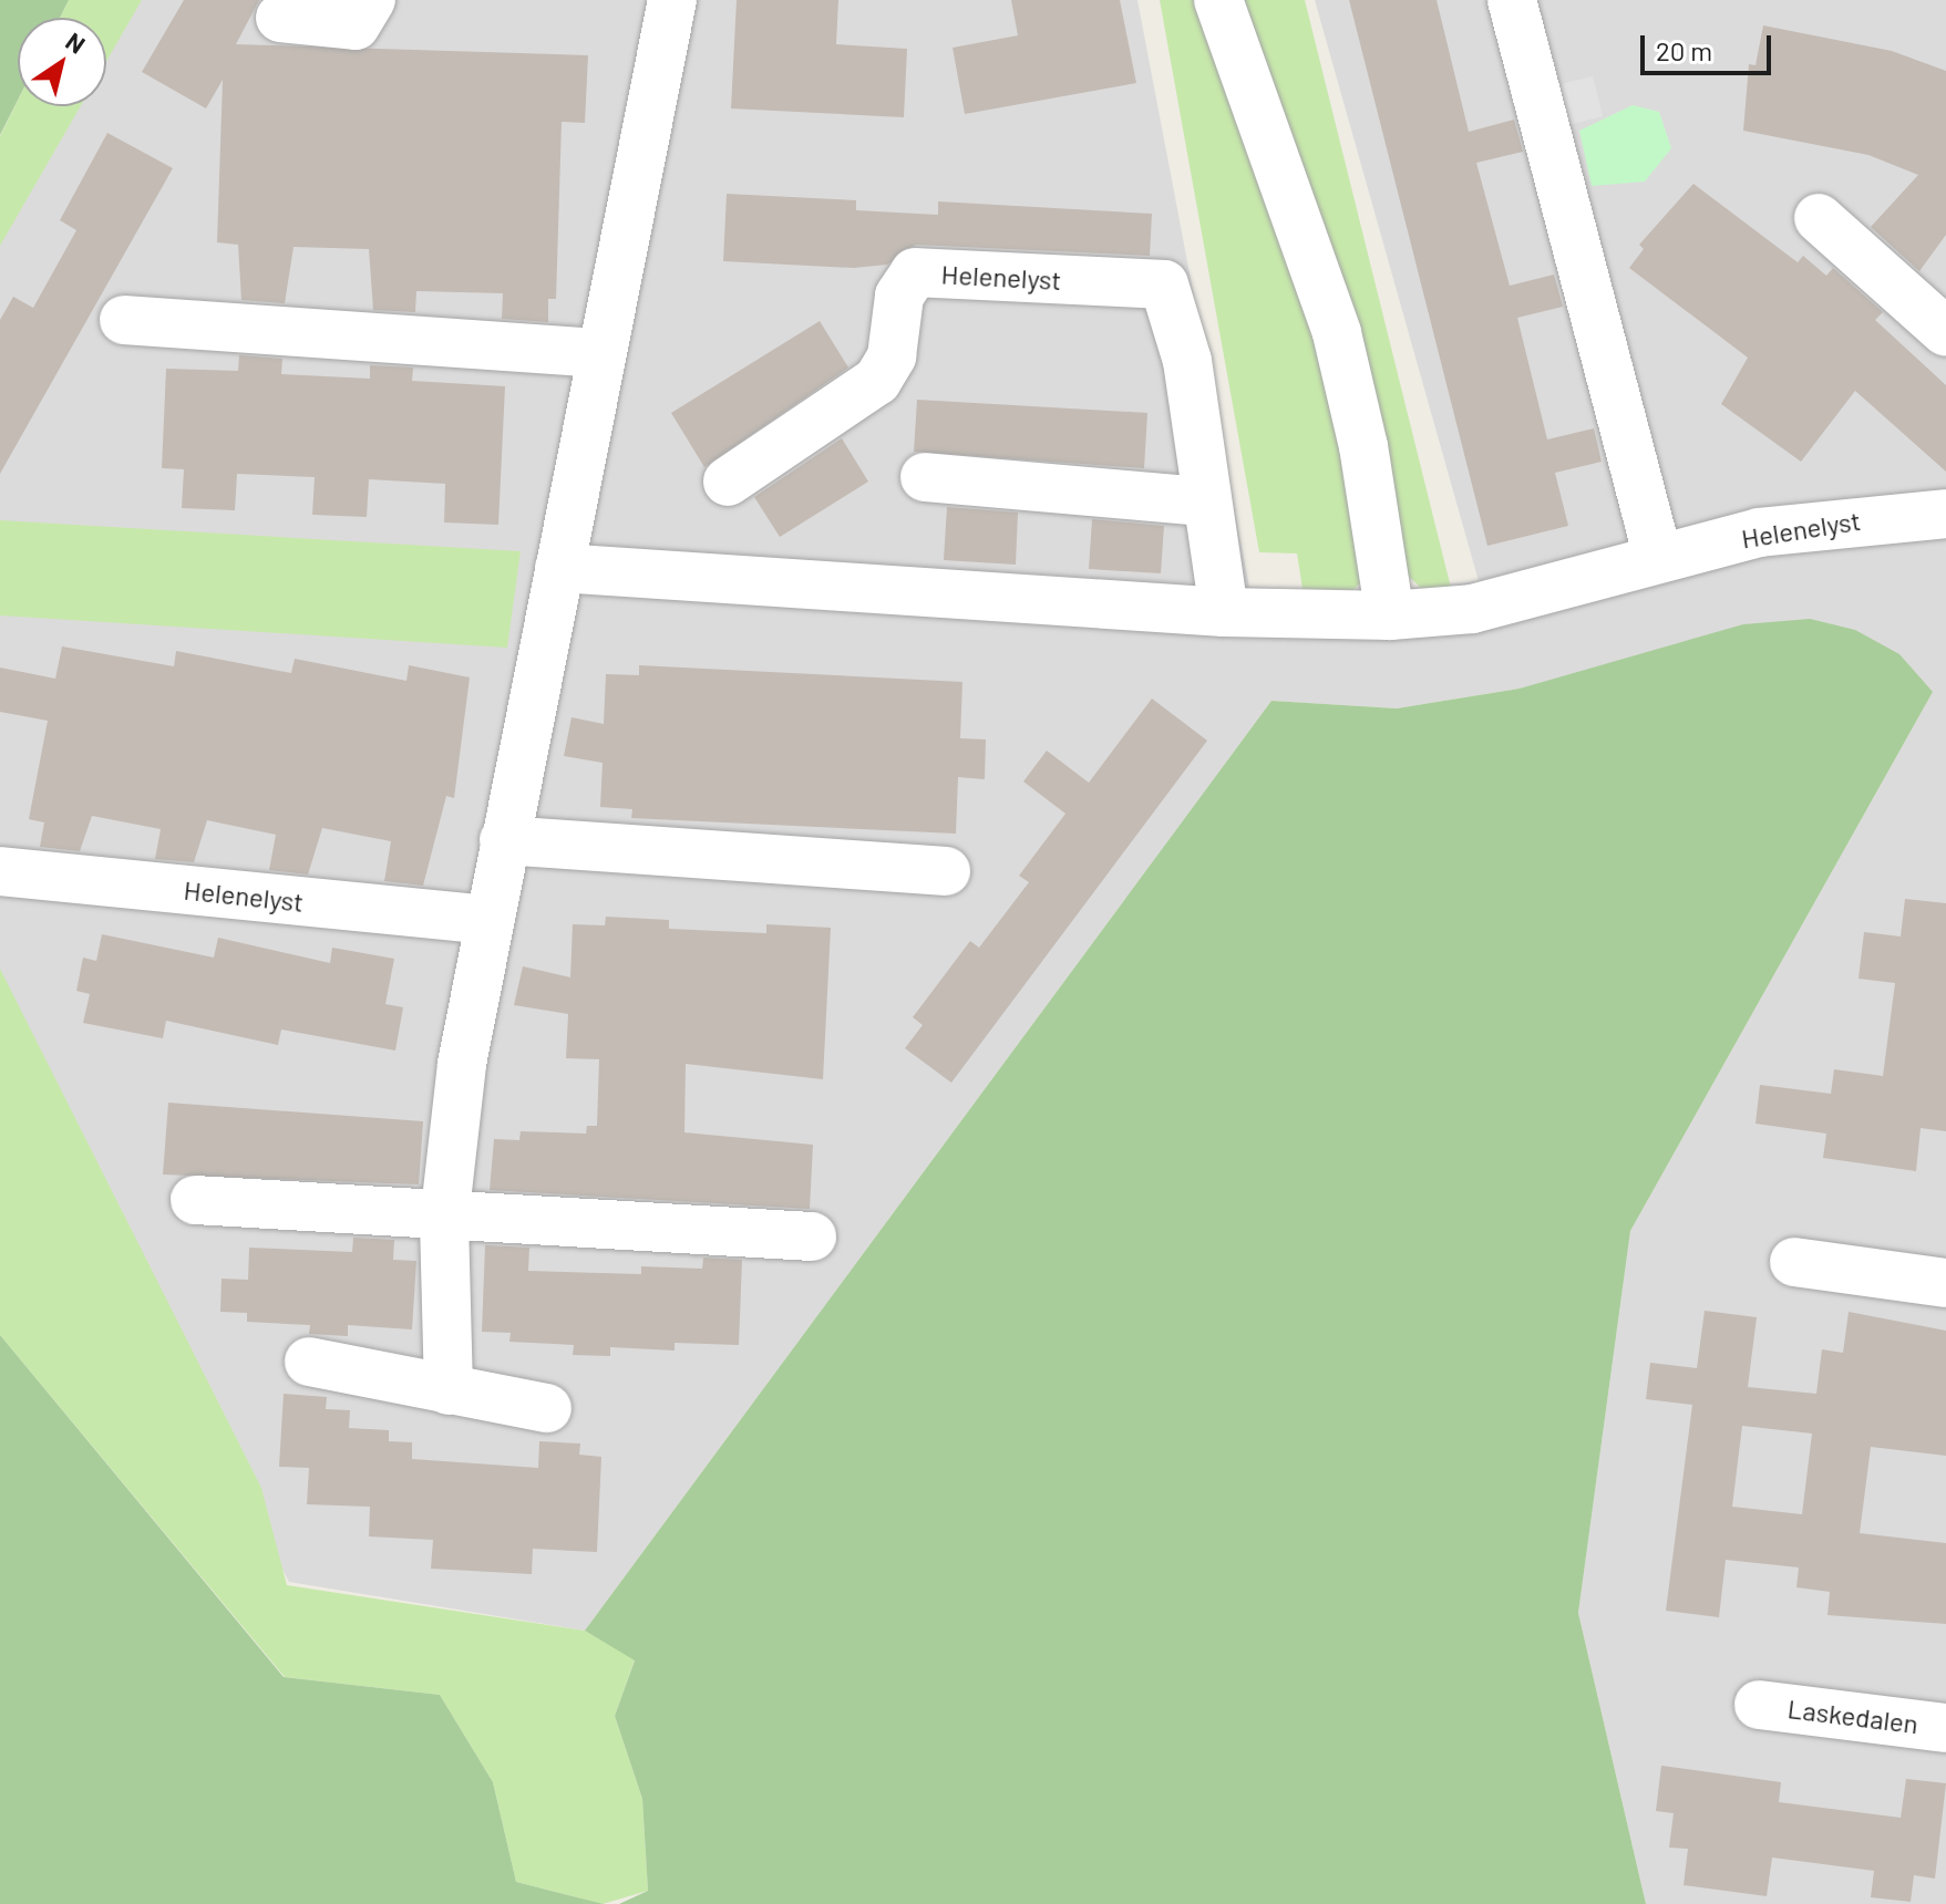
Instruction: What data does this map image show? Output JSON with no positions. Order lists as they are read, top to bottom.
{
  "streets": {
    "street": ["Helenelyst", "Laskedalen"]
  },
  "scale_bar": "20 m",
  "north": "top right"
}
